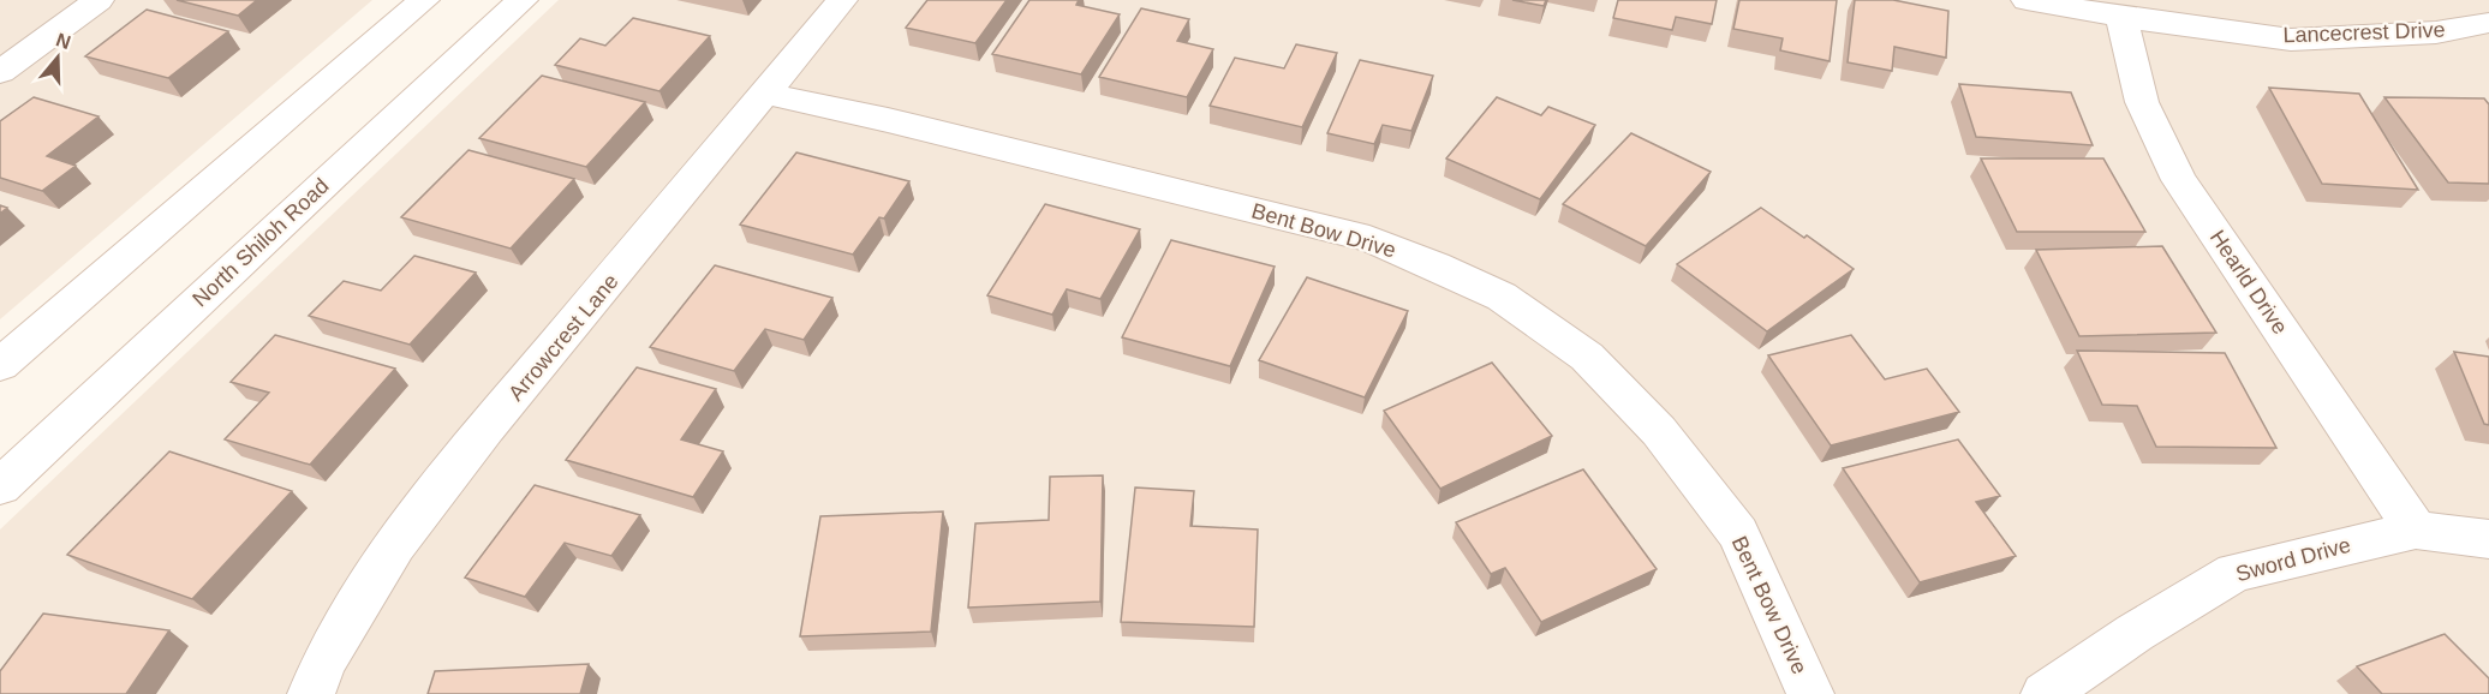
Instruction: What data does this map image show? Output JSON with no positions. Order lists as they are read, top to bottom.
{
  "streets": {
    "street": [
      "Lancecrest Drive",
      "Bent Bow Drive",
      "North Shiloh Road",
      "Hearld Drive",
      "Arrowcrest Lane",
      "Sword Drive"
    ]
  },
  "crossings": [
    ["Lancecrest Drive", "Hearld Drive"],
    ["Bent Bow Drive", "Arrowcrest Lane"],
    ["Hearld Drive", "Sword Drive"]
  ],
  "north": "top"
}
